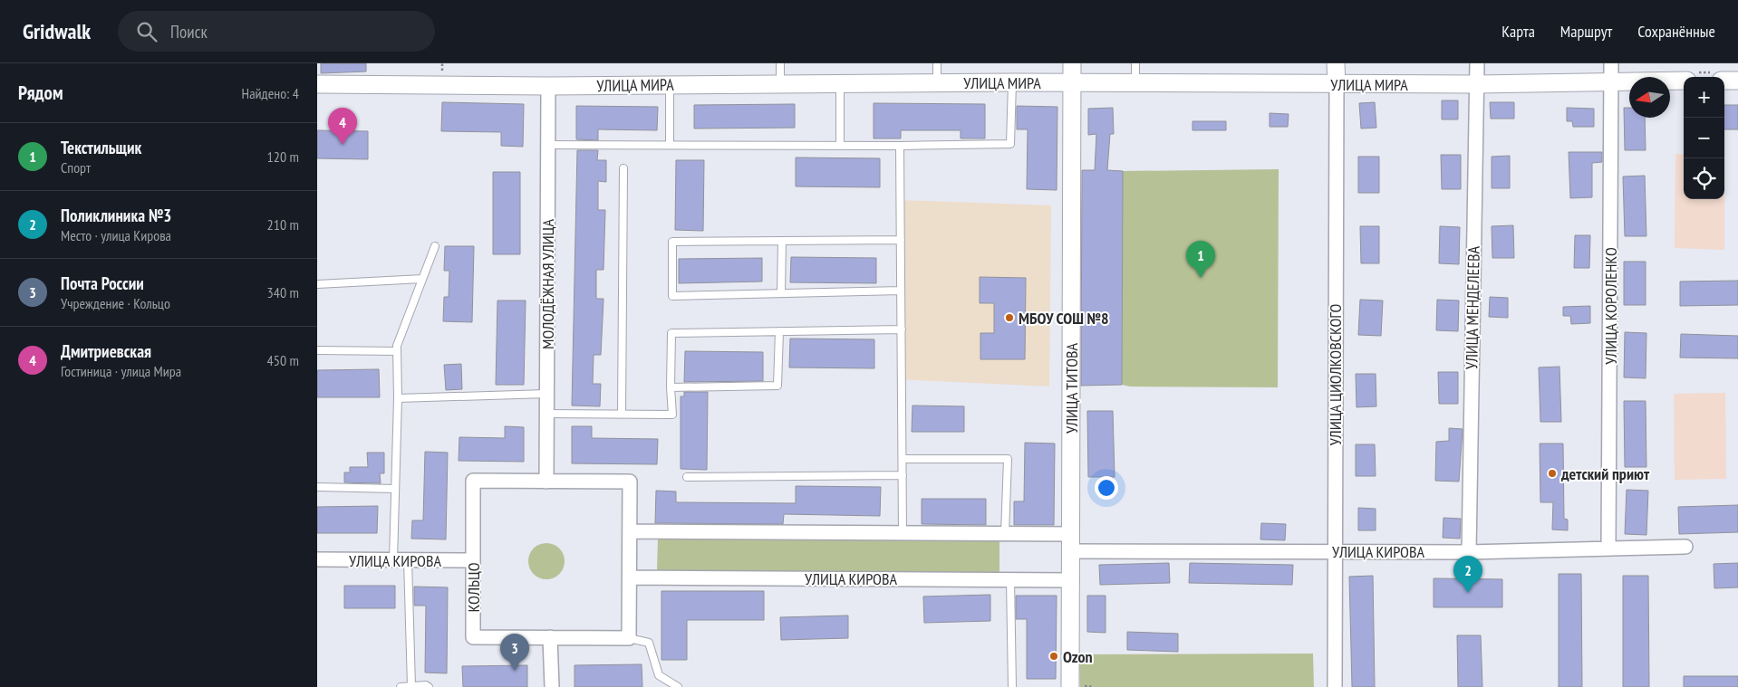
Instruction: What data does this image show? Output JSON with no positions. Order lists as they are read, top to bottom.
{
  "streets": {
    "street": [
      "УЛИЦА МИРА",
      "МОЛОДЁЖНАЯ УЛИЦА",
      "УЛИЦА КОРОЛЕНКО",
      "УЛИЦА МЕНДЕЛЕЕВА",
      "УЛИЦА ЦИОЛКОВСКОГО",
      "УЛИЦА ТИТОВА",
      "УЛИЦА КИРОВА",
      "КОЛЬЦО"
    ]
  },
  "crossings": [
    ["УЛИЦА МИРА", "МОЛОДЁЖНАЯ УЛИЦА"],
    ["УЛИЦА МИРА", "УЛИЦА КОРОЛЕНКО"],
    ["УЛИЦА МИРА", "УЛИЦА МЕНДЕЛЕЕВА"],
    ["УЛИЦА МИРА", "УЛИЦА ЦИОЛКОВСКОГО"],
    ["УЛИЦА МИРА", "УЛИЦА ТИТОВА"],
    ["МОЛОДЁЖНАЯ УЛИЦА", "КОЛЬЦО"],
    ["УЛИЦА КОРОЛЕНКО", "УЛИЦА КИРОВА"],
    ["УЛИЦА МЕНДЕЛЕЕВА", "УЛИЦА КИРОВА"],
    ["УЛИЦА ЦИОЛКОВСКОГО", "УЛИЦА КИРОВА"],
    ["УЛИЦА ТИТОВА", "УЛИЦА КИРОВА"],
    ["УЛИЦА КИРОВА", "КОЛЬЦО"]
  ],
  "places": ["МБОУ СОШ №8", "детский приют", "Ozon"],
  "north": "left",
  "page": {
    "header": "Gridwalk",
    "search": "Поиск",
    "nav": ["Карта", "Маршрут", "Сохранённые"],
    "heading": ["Рядом", "Найдено: 4"],
    "map_buttons": ["+", "−"],
    "pins": [
      "4",
      "1",
      "2",
      "3"
    ],
    "list": [
      {
        "mark": "1",
        "name": "Текстильщик",
        "note": "Спорт",
        "value": "120 m"
      },
      {
        "mark": "2",
        "name": "Поликлиника №3",
        "note": "Место · улица Кирова",
        "value": "210 m"
      },
      {
        "mark": "3",
        "name": "Почта России",
        "note": "Учреждение · Кольцо",
        "value": "340 m"
      },
      {
        "mark": "4",
        "name": "Дмитриевская",
        "note": "Гостиница · улица Мира",
        "value": "450 m"
      }
    ]
  }
}
